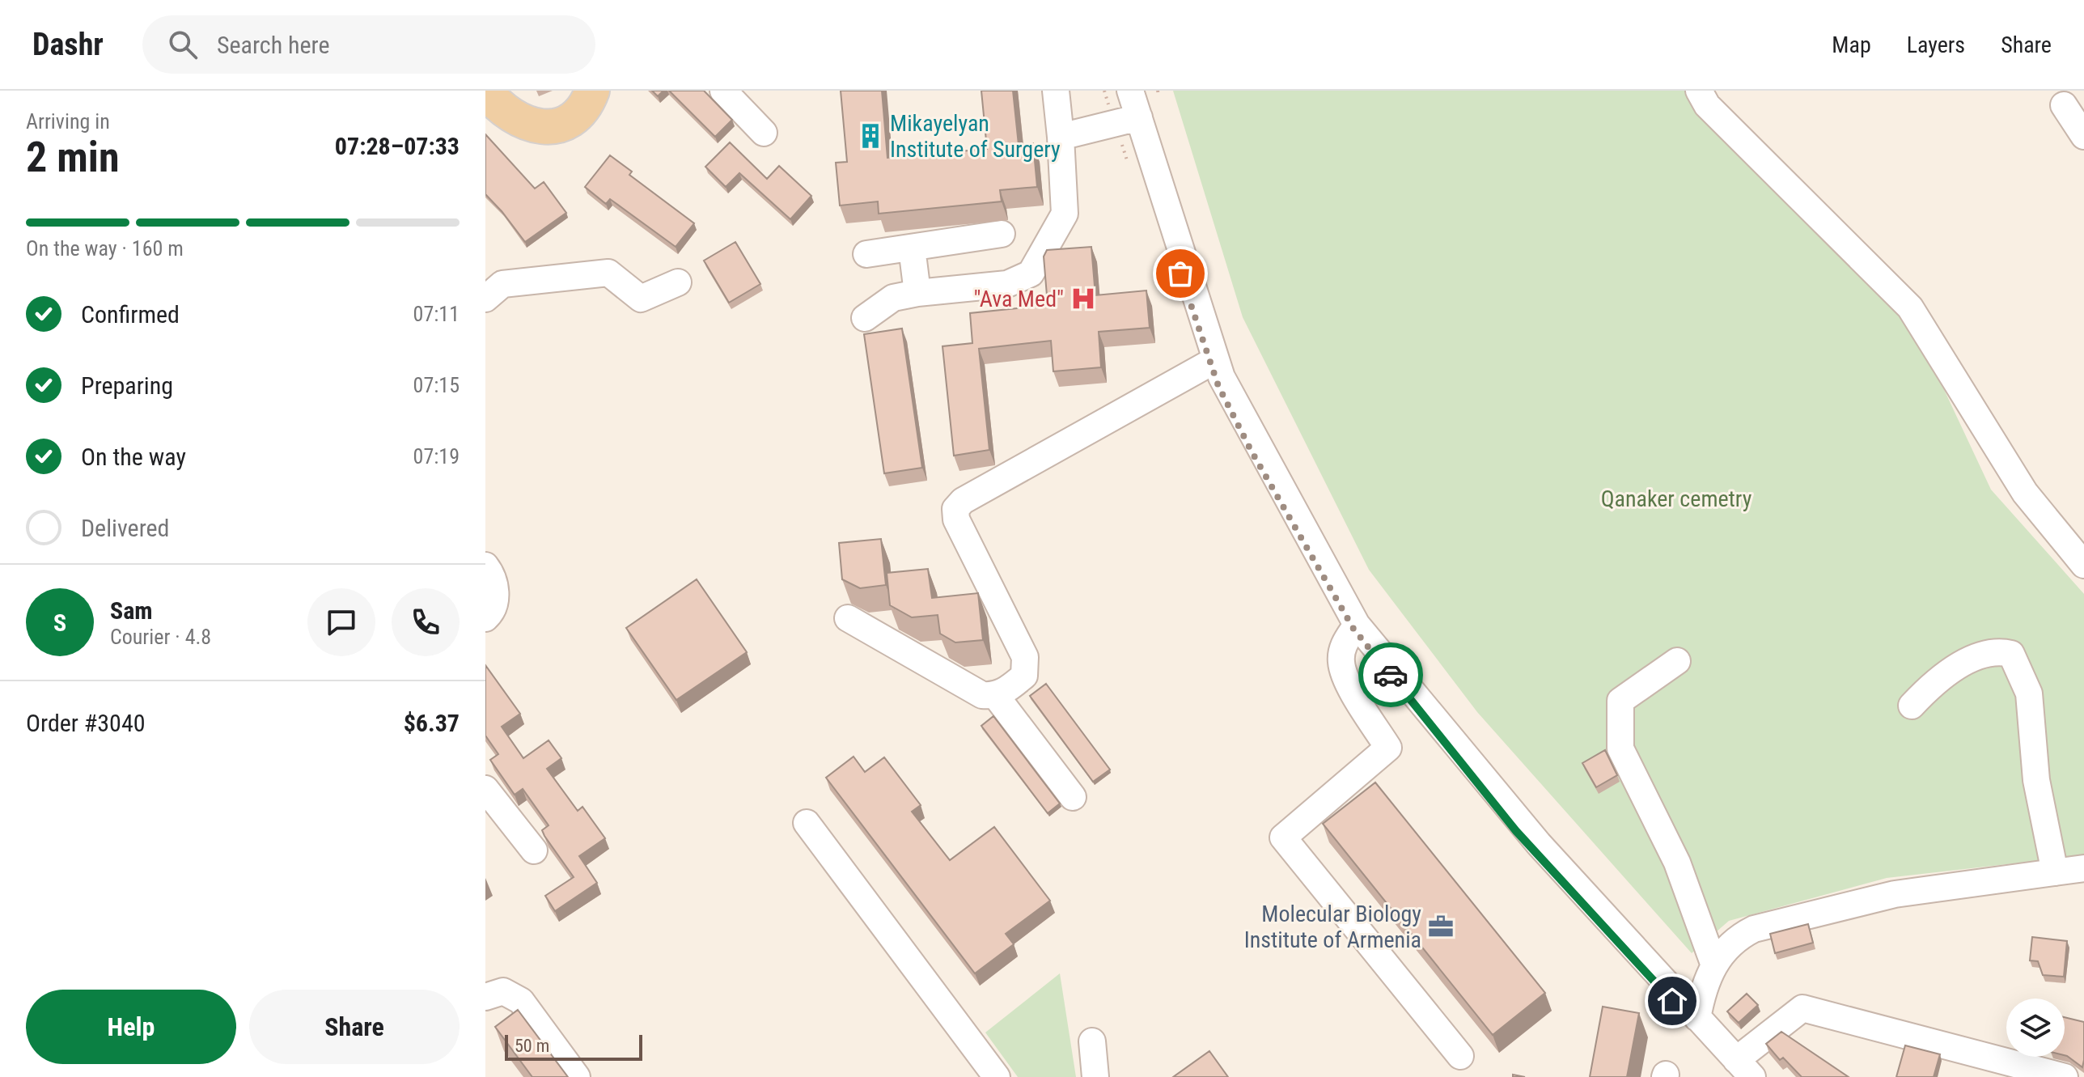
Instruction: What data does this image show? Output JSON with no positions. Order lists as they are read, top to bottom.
{
  "parks": ["Qanaker cemetry"],
  "places": {
    "building": ["Mikayelyan Institute of Surgery"],
    "hospital": ["\"Ava Med\""],
    "office": ["Molecular Biology Institute of Armenia"]
  },
  "scale_bar": "50 m",
  "page": {
    "header": "Dashr",
    "search": "Search here",
    "nav": ["Map", "Layers", "Share"],
    "heading": ["2 min", "Arriving in", "07:28–07:33"],
    "panel": [
      "Sam",
      "Courier · 4.8",
      "Order #3040",
      "$6.37"
    ],
    "bar": "On the way · 160 m",
    "list": [
      ["Confirmed", "07:11"],
      ["Preparing", "07:15"],
      ["On the way", "07:19"],
      "Delivered"
    ],
    "round": "S",
    "buttons": ["Help", "Share"],
    "scale": "50 m"
  }
}
